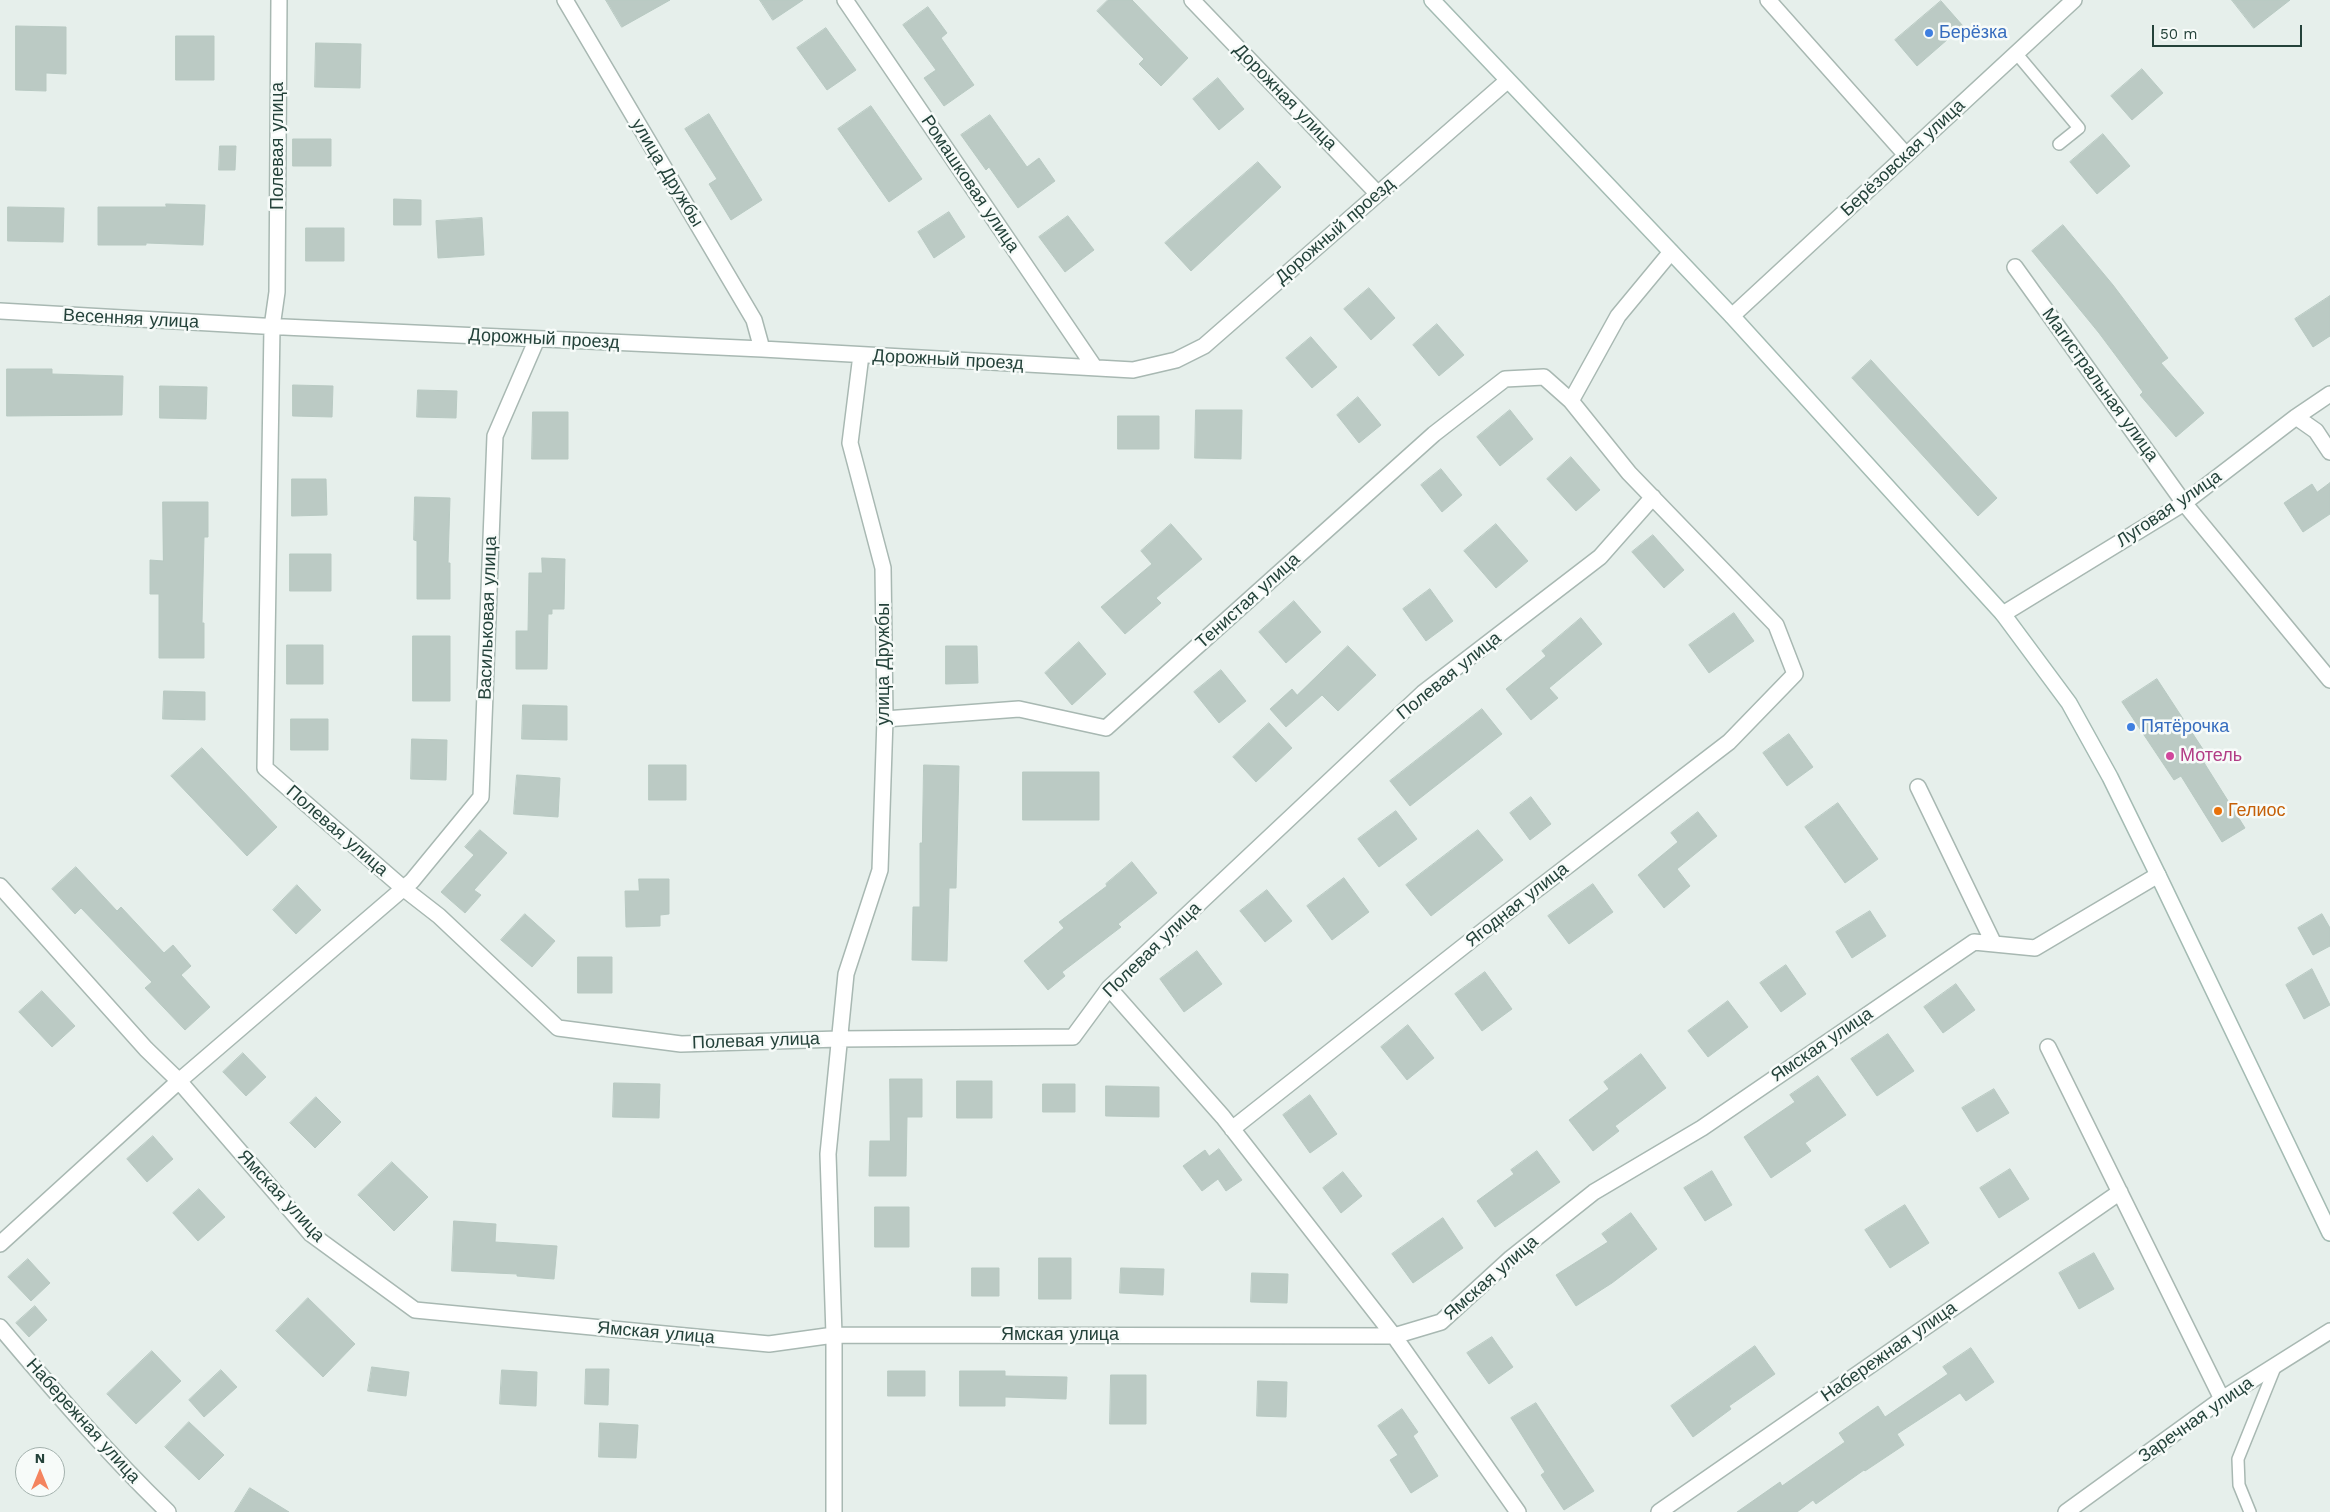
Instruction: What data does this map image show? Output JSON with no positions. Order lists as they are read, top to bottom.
{
  "streets": {
    "street": [
      "Дорожная улица",
      "Полевая улица",
      "Берёзовская улица",
      "улица Дружбы",
      "Ромашковая улица",
      "Дорожный проезд",
      "Весенняя улица",
      "Магистральная улица",
      "Луговая улица",
      "Тенистая улица",
      "Васильковая улица",
      "Ягодная улица",
      "Ямская улица",
      "Набережная улица",
      "Заречная улица"
    ]
  },
  "crossings": [
    ["Дорожная улица", "Дорожный проезд"],
    ["Полевая улица", "улица Дружбы"],
    ["Полевая улица", "Дорожный проезд"],
    ["Полевая улица", "Весенняя улица"],
    ["Полевая улица", "Васильковая улица"],
    ["Полевая улица", "Ягодная улица"],
    ["улица Дружбы", "Дорожный проезд"],
    ["улица Дружбы", "Тенистая улица"],
    ["улица Дружбы", "Ямская улица"],
    ["Ромашковая улица", "Дорожный проезд"],
    ["Дорожный проезд", "Весенняя улица"],
    ["Дорожный проезд", "Васильковая улица"],
    ["Магистральная улица", "Луговая улица"],
    ["Васильковая улица", "Ямская улица"]
  ],
  "places": [
    "Берёзка",
    "Пятёрочка",
    "Мотель",
    "Гелиос"
  ],
  "scale_bar": "50 m",
  "north": "top"
}
